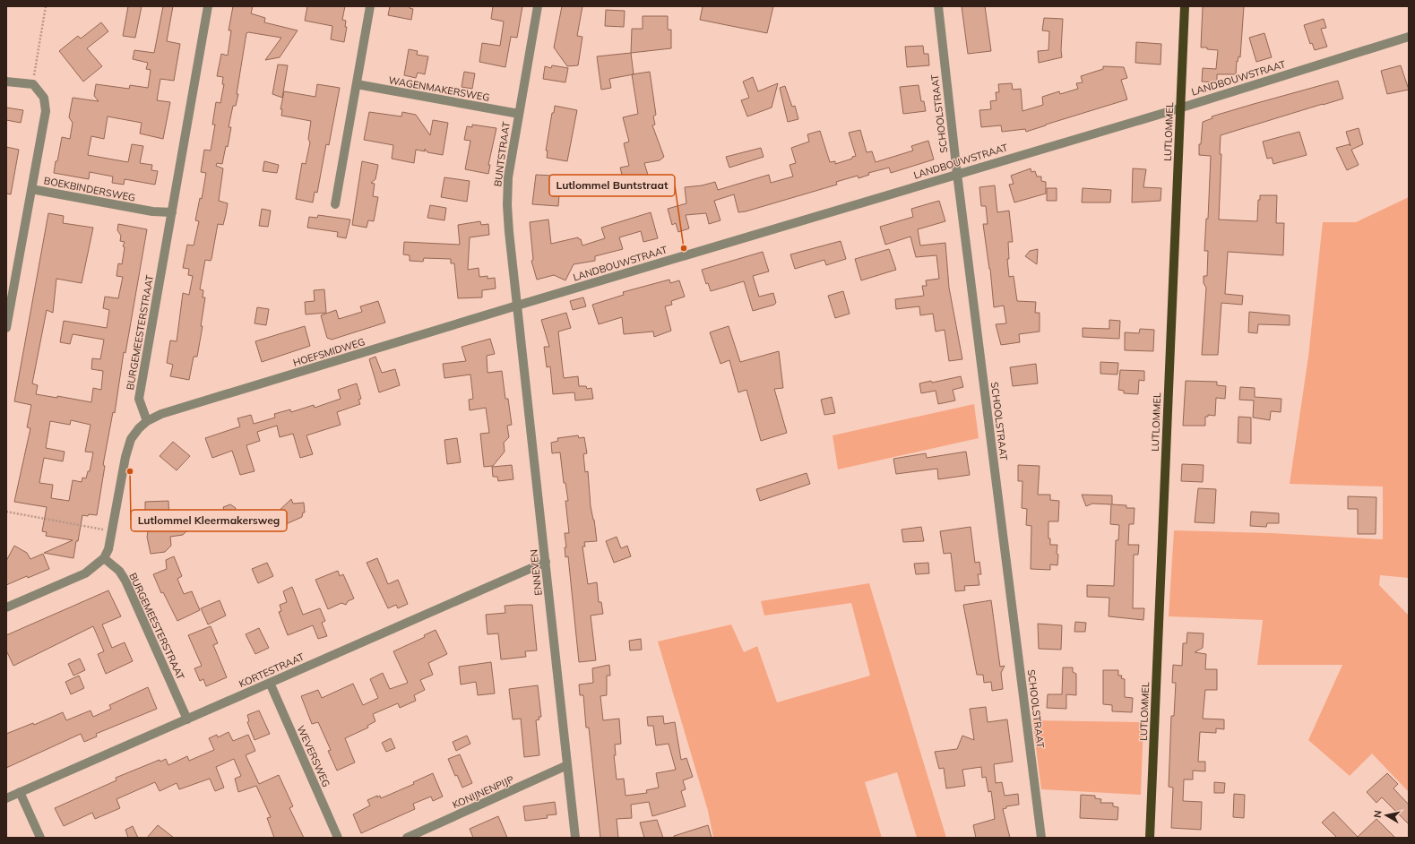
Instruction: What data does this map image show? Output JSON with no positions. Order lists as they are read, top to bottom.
{
  "streets": {
    "main road": ["LUTLOMMEL"],
    "street": [
      "LANDBOUWSTRAAT",
      "WAGENMAKERSWEG",
      "SCHOOLSTRAAT",
      "BUNTSTRAAT",
      "BOEKBINDERSWEG",
      "BURGEMEESTERSTRAAT",
      "HOEFSMIDWEG",
      "ENNEVEN",
      "KORTESTRAAT",
      "WEVERSWEG",
      "KONIJNENPIJP"
    ]
  },
  "crossings": [
    ["LANDBOUWSTRAAT", "SCHOOLSTRAAT"],
    ["LANDBOUWSTRAAT", "LUTLOMMEL"],
    ["LANDBOUWSTRAAT", "BUNTSTRAAT"],
    ["LANDBOUWSTRAAT", "HOEFSMIDWEG"],
    ["LANDBOUWSTRAAT", "ENNEVEN"],
    ["WAGENMAKERSWEG", "BUNTSTRAAT"],
    ["BUNTSTRAAT", "HOEFSMIDWEG"],
    ["BUNTSTRAAT", "ENNEVEN"],
    ["BOEKBINDERSWEG", "BURGEMEESTERSTRAAT"],
    ["BURGEMEESTERSTRAAT", "HOEFSMIDWEG"],
    ["BURGEMEESTERSTRAAT", "KORTESTRAAT"],
    ["HOEFSMIDWEG", "ENNEVEN"],
    ["ENNEVEN", "KORTESTRAAT"],
    ["ENNEVEN", "KONIJNENPIJP"],
    ["KORTESTRAAT", "WEVERSWEG"]
  ],
  "places": ["Lutlommel Buntstraat", "Lutlommel Kleermakersweg"],
  "north": "left"
}
